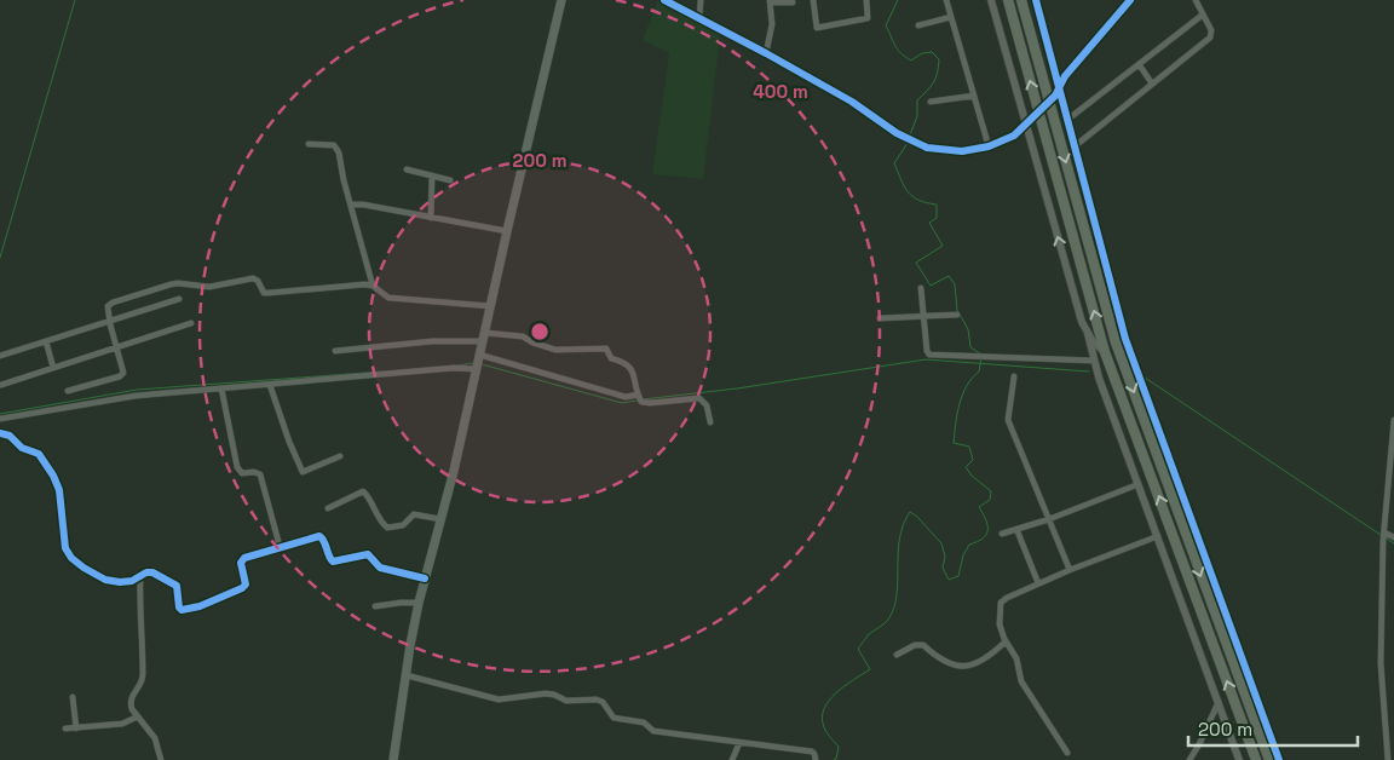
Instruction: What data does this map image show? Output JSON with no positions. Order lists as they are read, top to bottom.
{
  "scale_bar": "200 m",
  "rings": ["400 m", "200 m"]
}
